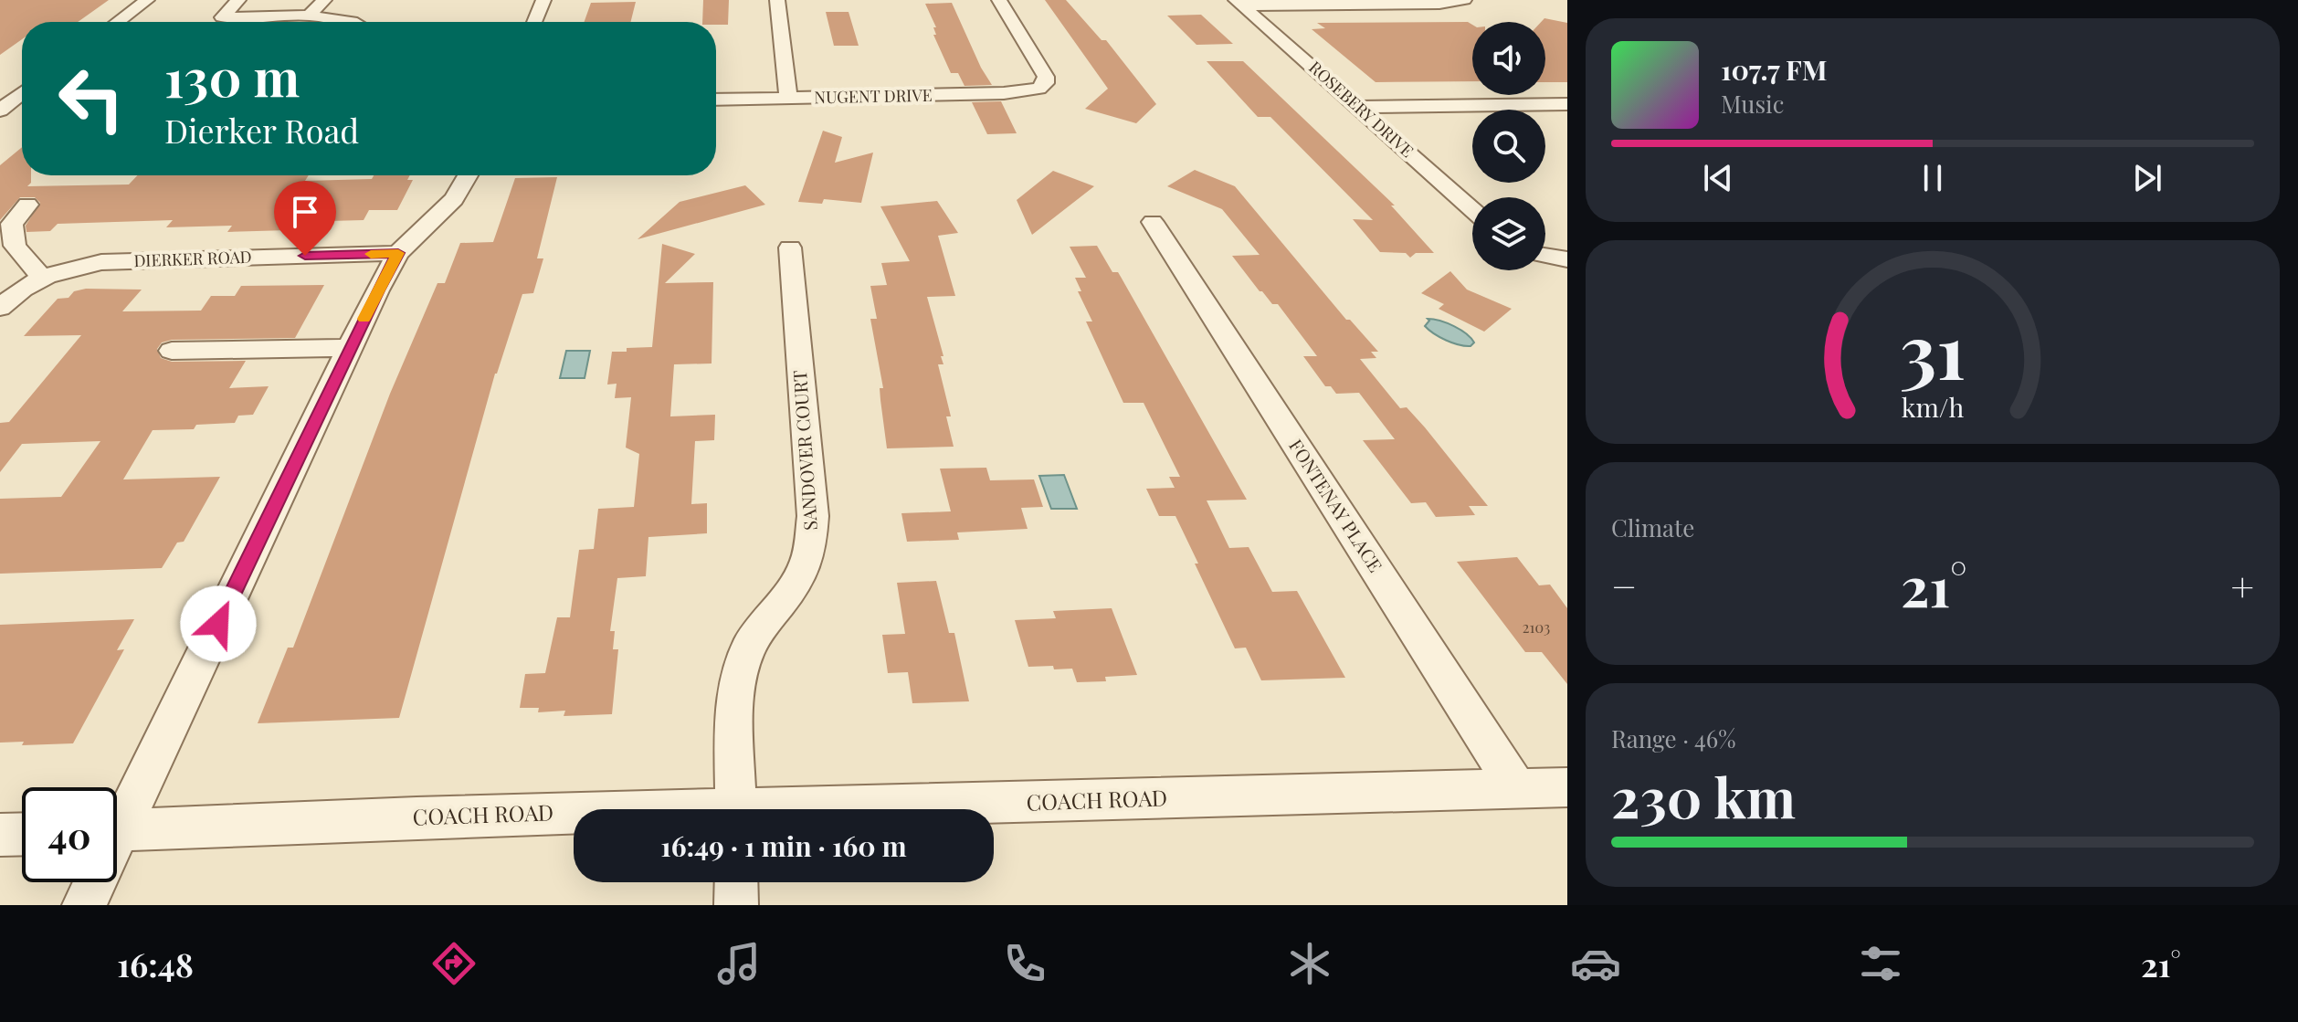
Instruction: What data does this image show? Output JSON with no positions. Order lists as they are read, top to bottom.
{
  "streets": {
    "street": [
      "NUGENT DRIVE",
      "ROSEBERY DRIVE",
      "DIERKER ROAD",
      "SANDOVER COURT",
      "FONTENAY PLACE",
      "COACH ROAD"
    ]
  },
  "crossings": [
    ["FONTENAY PLACE", "COACH ROAD"]
  ],
  "house_numbers": ["2103"],
  "page": {
    "turn": ["130 m", "Dierker Road"],
    "song": ["107.7 FM", "Music"],
    "tile": [
      "Climate",
      ["Range · 46%", "230 km"]
    ],
    "heat": ["−", "21°", "+"],
    "limit": "40",
    "trip": "16:49 · 1 min · 160 m",
    "tabs": ["16:48", "21°"],
    "gauge": ["31", "km/h"]
  }
}
